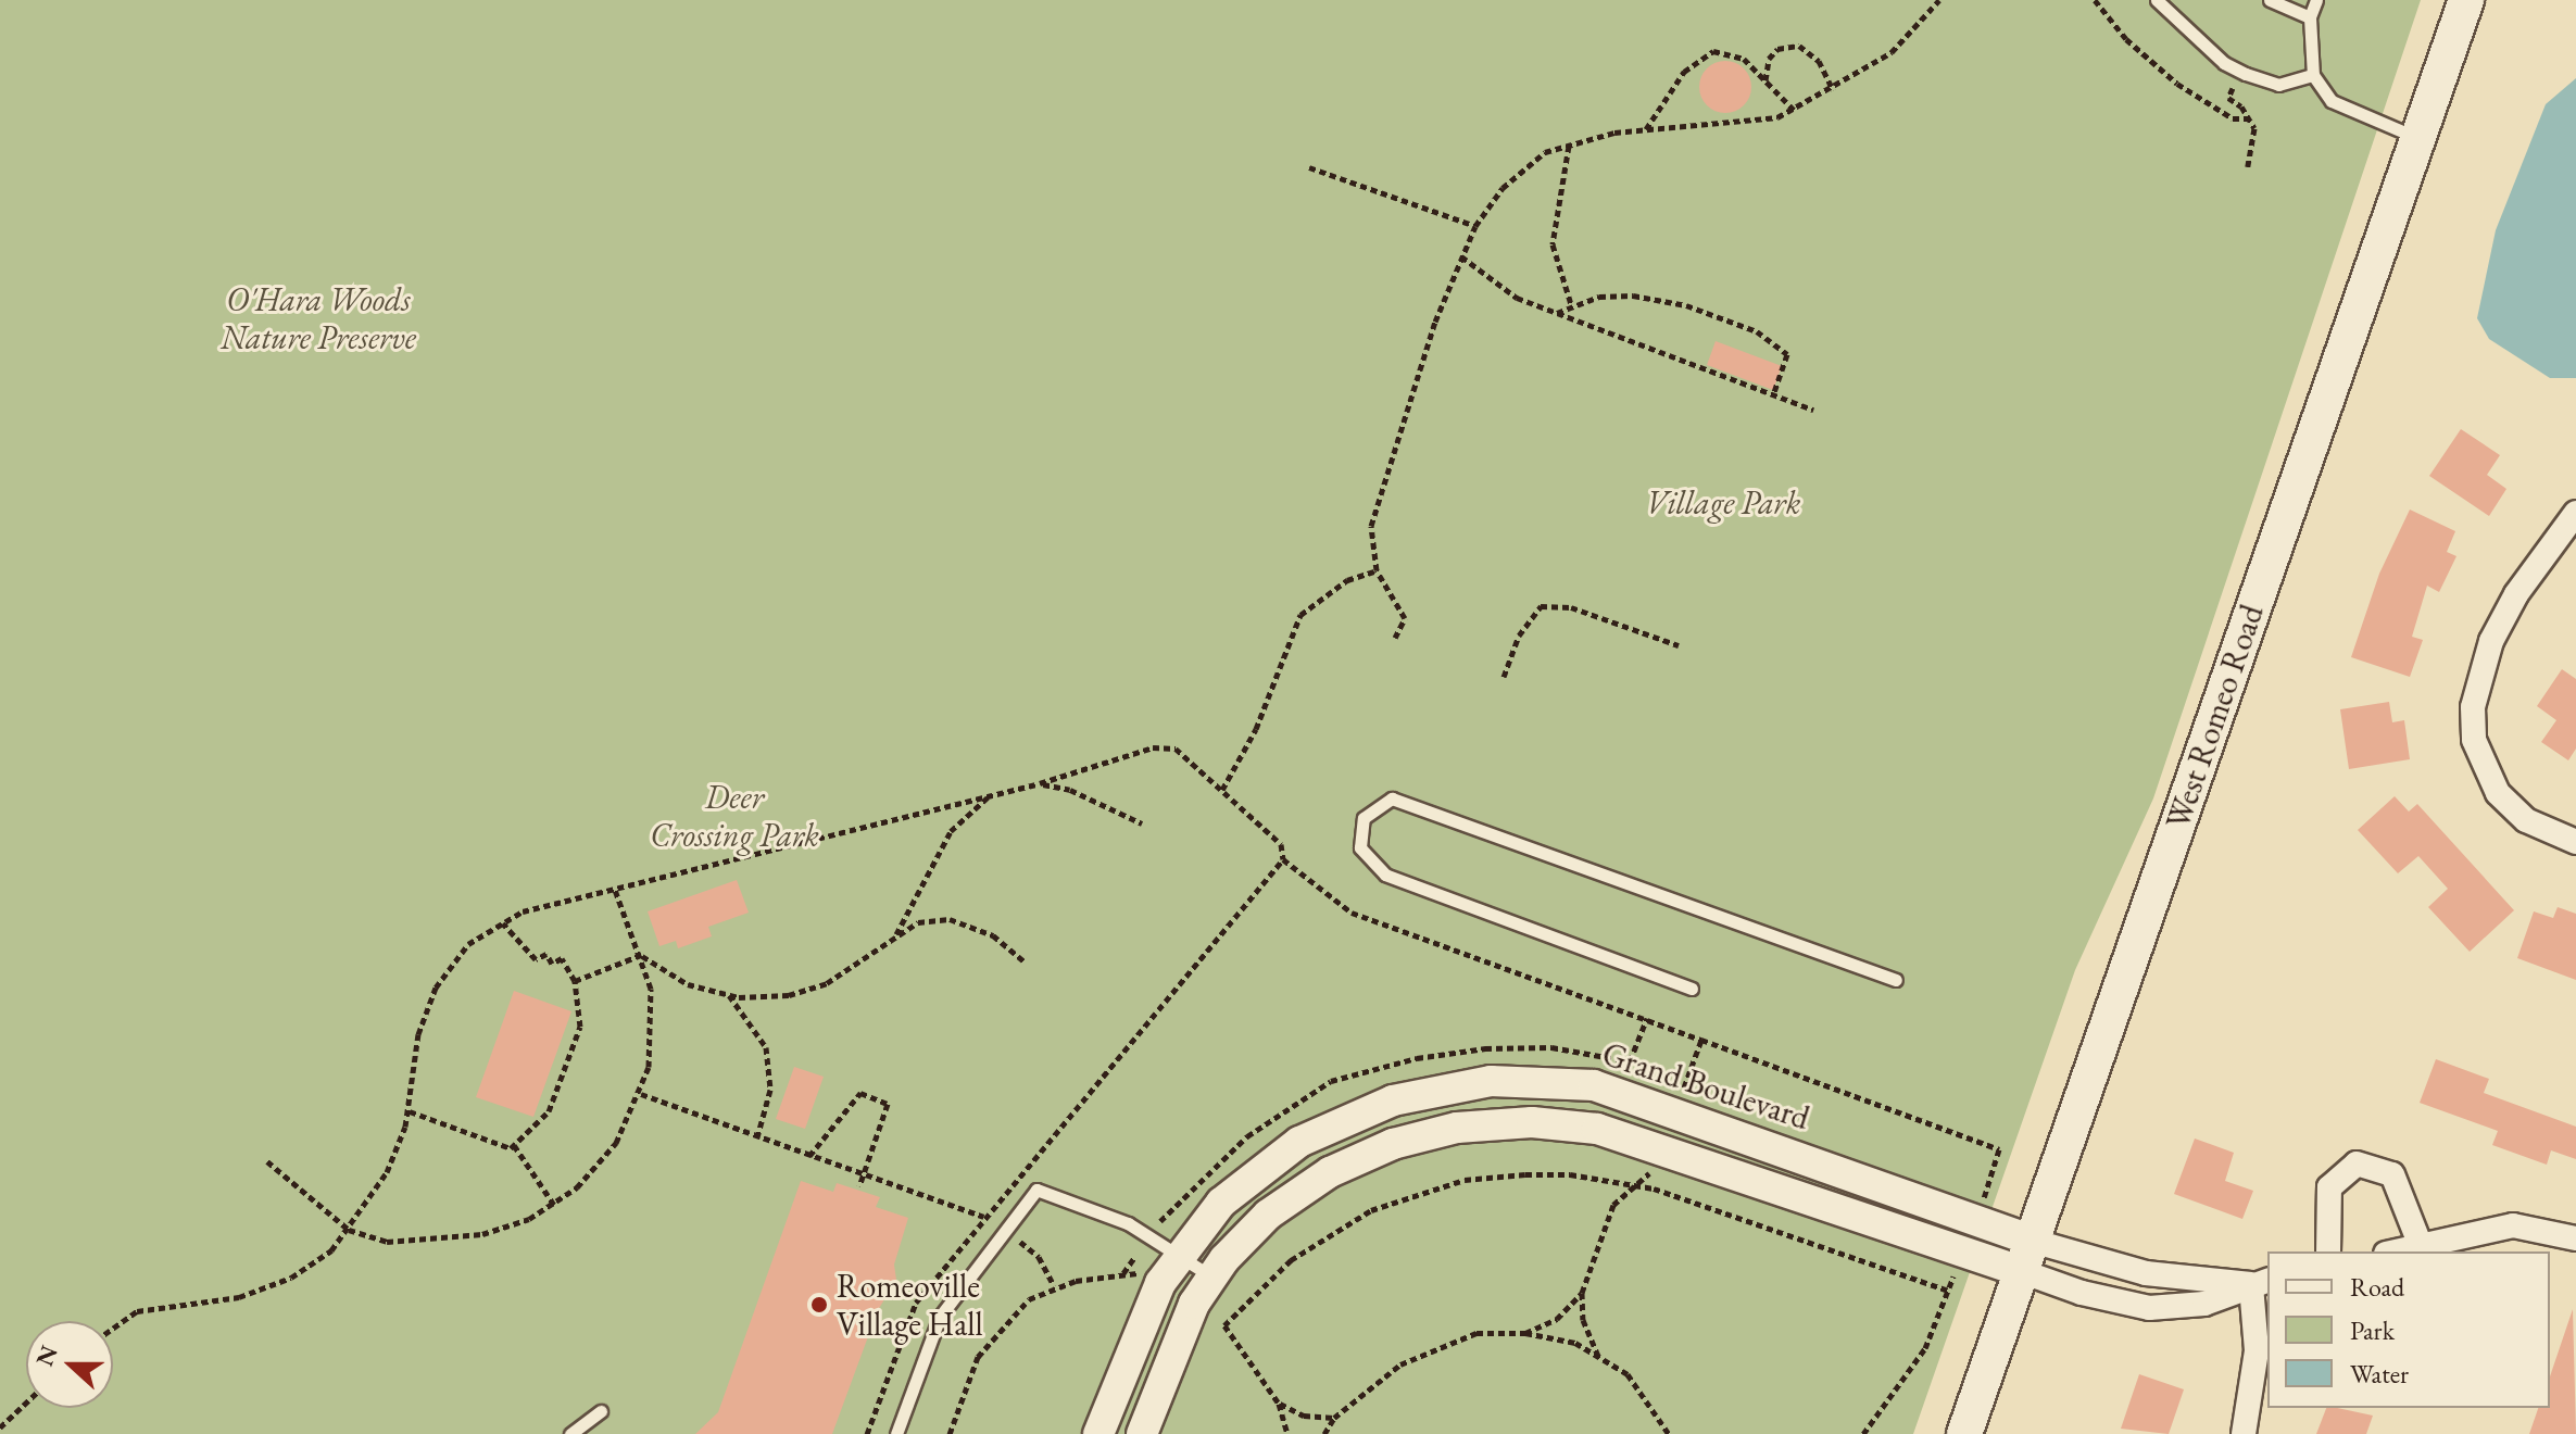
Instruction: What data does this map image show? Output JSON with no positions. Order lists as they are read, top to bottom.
{
  "streets": {
    "main road": ["West Romeo Road"],
    "street": ["Grand Boulevard"]
  },
  "crossings": [
    ["West Romeo Road", "Grand Boulevard"]
  ],
  "parks": ["O'Hara Woods Nature Preserve", "Village Park", "Deer Crossing Park"],
  "places": ["Romeoville Village Hall"],
  "legend": ["Road", "Park", "Water"],
  "north": "left"
}
